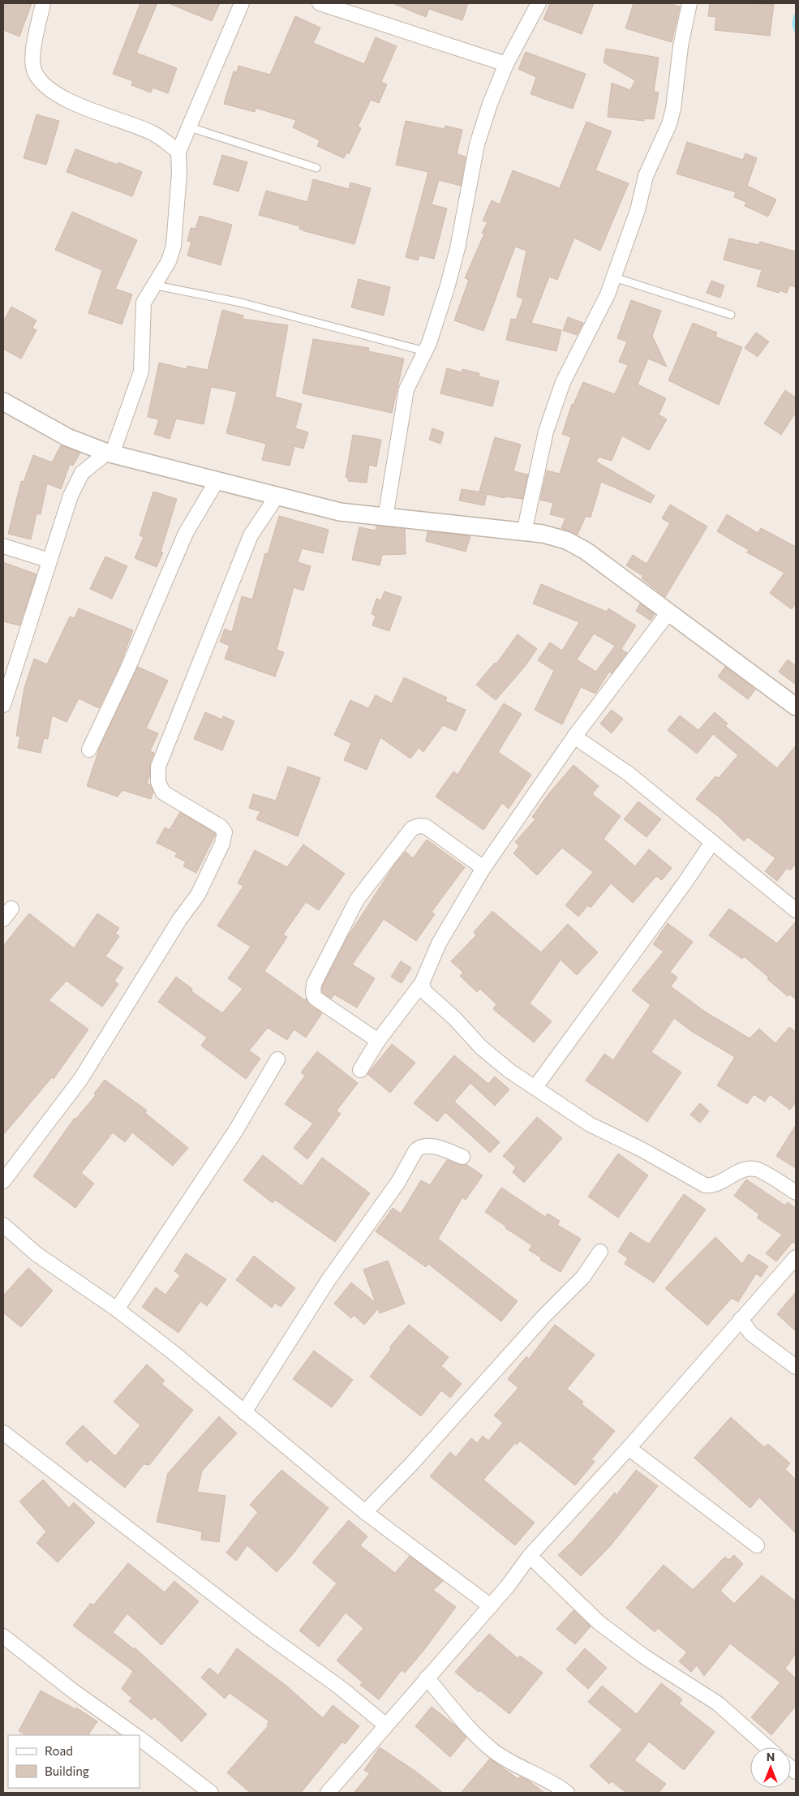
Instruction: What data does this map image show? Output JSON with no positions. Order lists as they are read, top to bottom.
{
  "legend": ["Road", "Building"],
  "north": "top"
}
